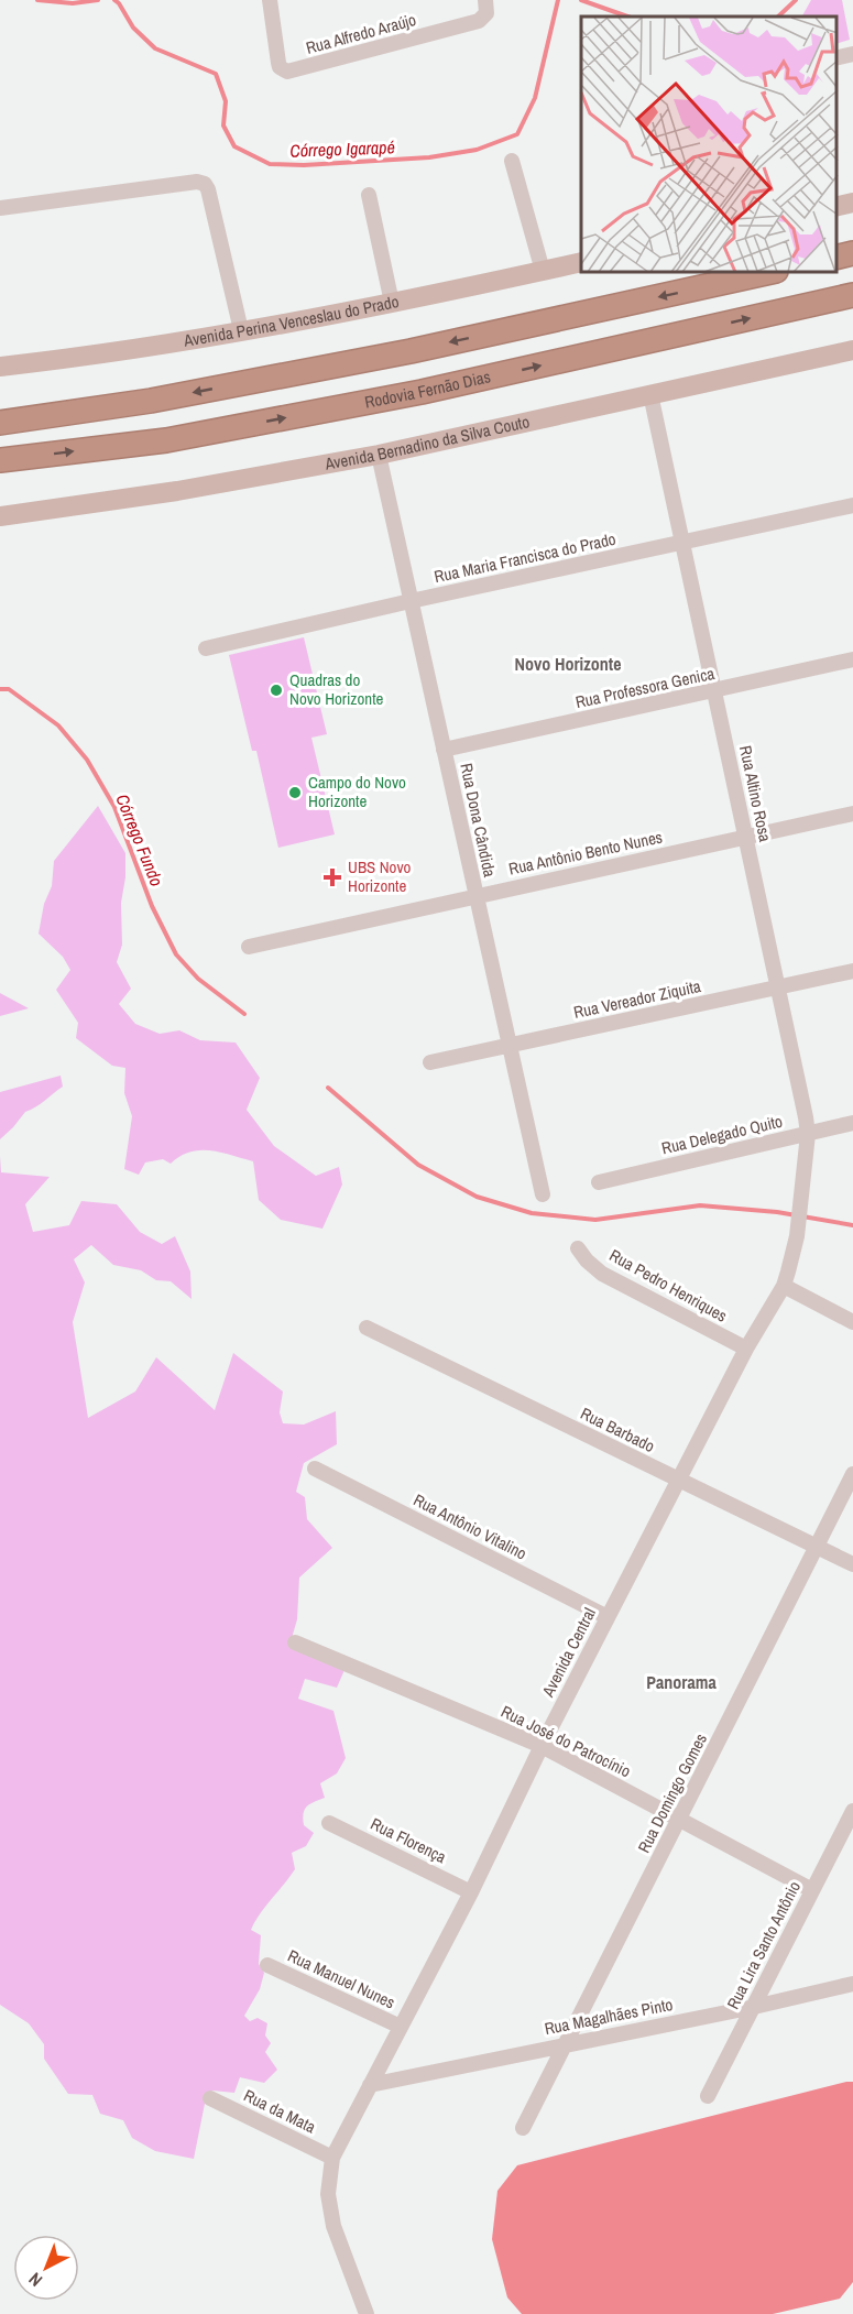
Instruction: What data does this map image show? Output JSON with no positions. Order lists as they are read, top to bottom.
{
  "streets": {
    "highway": ["Rodovia Fernão Dias"],
    "main road": ["Avenida Perina Venceslau do Prado", "Avenida Bernadino da Silva Couto"],
    "street": [
      "Rua Alfredo Araújo",
      "Rua Maria Francisca do Prado",
      "Rua Professora Genica",
      "Rua Altino Rosa",
      "Rua Dona Cândida",
      "Rua Antônio Bento Nunes",
      "Rua Vereador Ziquita",
      "Rua Delegado Quito",
      "Rua Pedro Henriques",
      "Rua Barbado",
      "Rua Antônio Vitalino",
      "Avenida Central",
      "Rua José do Patrocínio",
      "Rua Domingo Gomes",
      "Rua Florença",
      "Rua Lira Santo Antônio",
      "Rua Manuel Nunes",
      "Rua Magalhães Pinto",
      "Rua da Mata"
    ]
  },
  "crossings": [
    ["Avenida Bernadino da Silva Couto", "Rua Altino Rosa"],
    ["Avenida Bernadino da Silva Couto", "Rua Dona Cândida"],
    ["Rua Maria Francisca do Prado", "Rua Altino Rosa"],
    ["Rua Maria Francisca do Prado", "Rua Dona Cândida"],
    ["Rua Professora Genica", "Rua Altino Rosa"],
    ["Rua Professora Genica", "Rua Dona Cândida"],
    ["Rua Altino Rosa", "Rua Antônio Bento Nunes"],
    ["Rua Altino Rosa", "Rua Vereador Ziquita"],
    ["Rua Altino Rosa", "Rua Delegado Quito"],
    ["Rua Altino Rosa", "Avenida Central"],
    ["Rua Dona Cândida", "Rua Antônio Bento Nunes"],
    ["Rua Dona Cândida", "Rua Vereador Ziquita"],
    ["Rua Pedro Henriques", "Avenida Central"],
    ["Rua Barbado", "Avenida Central"],
    ["Rua Barbado", "Rua Domingo Gomes"],
    ["Rua Antônio Vitalino", "Avenida Central"],
    ["Avenida Central", "Rua José do Patrocínio"],
    ["Avenida Central", "Rua Florença"],
    ["Avenida Central", "Rua Manuel Nunes"],
    ["Avenida Central", "Rua Magalhães Pinto"],
    ["Avenida Central", "Rua da Mata"],
    ["Rua José do Patrocínio", "Rua Domingo Gomes"],
    ["Rua José do Patrocínio", "Rua Lira Santo Antônio"],
    ["Rua Domingo Gomes", "Rua Magalhães Pinto"],
    ["Rua Lira Santo Antônio", "Rua Magalhães Pinto"]
  ],
  "districts": ["Novo Horizonte", "Panorama"],
  "water": ["Córrego Igarapé", "Córrego Fundo"],
  "places": {
    "other": ["Quadras do Novo Horizonte", "Campo do Novo Horizonte"],
    "health": ["UBS Novo Horizonte"]
  },
  "north": "bottom left"
}
